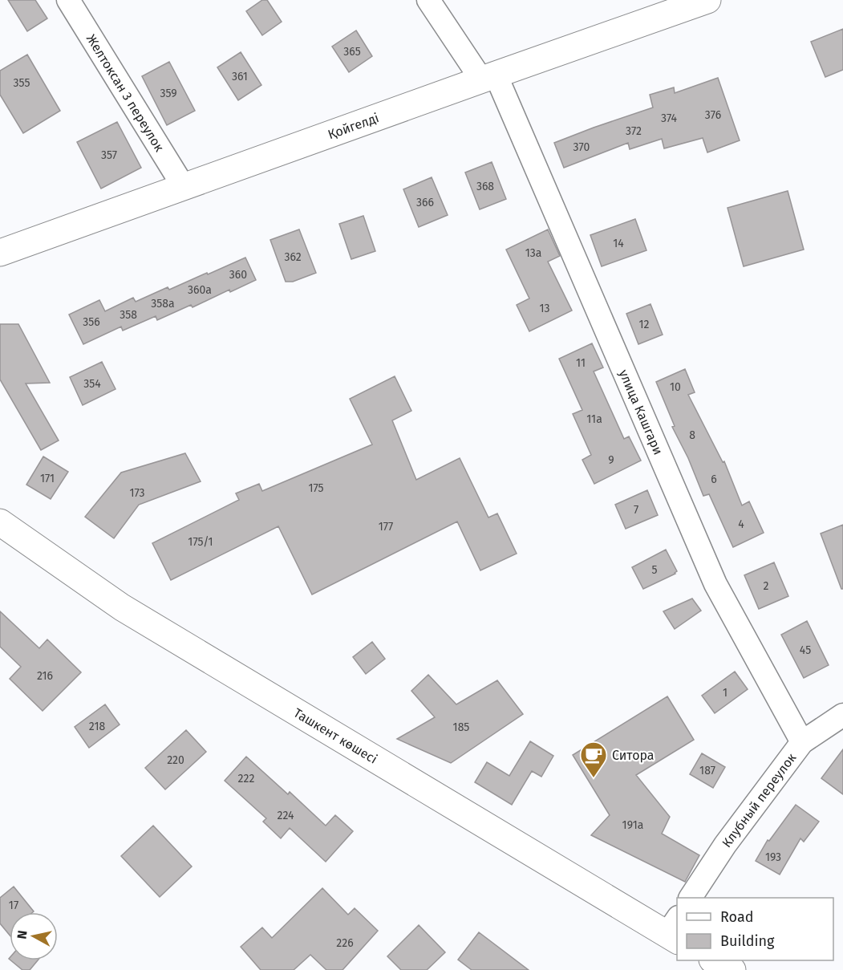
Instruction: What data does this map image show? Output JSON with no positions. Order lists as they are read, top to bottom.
{
  "streets": {
    "main road": ["Қойгелді", "Ташкент көшесі"],
    "street": ["Желтоксан 3 переулок", "улица Кашгари", "Клубный переулок"]
  },
  "crossings": [
    ["Желтоксан 3 переулок", "Қойгелді"],
    ["Қойгелді", "улица Кашгари"],
    ["улица Кашгари", "Клубный переулок"]
  ],
  "places": {
    "cafe": ["Ситора"]
  },
  "house_numbers": [
    "365",
    "361",
    "355",
    "359",
    "376",
    "374",
    "372",
    "370",
    "357",
    "368",
    "366",
    "14",
    "13а",
    "362",
    "360",
    "360а",
    "358а",
    "13",
    "358",
    "356",
    "12",
    "11",
    "354",
    "10",
    "11а",
    "8",
    "9",
    "171",
    "6",
    "175",
    "173",
    "7",
    "4",
    "177",
    "175/1",
    "5",
    "2",
    "45",
    "216",
    "1",
    "218",
    "185",
    "220",
    "187",
    "222",
    "224",
    "191а",
    "193",
    "17",
    "226"
  ],
  "legend": ["Road", "Building"],
  "north": "left"
}
